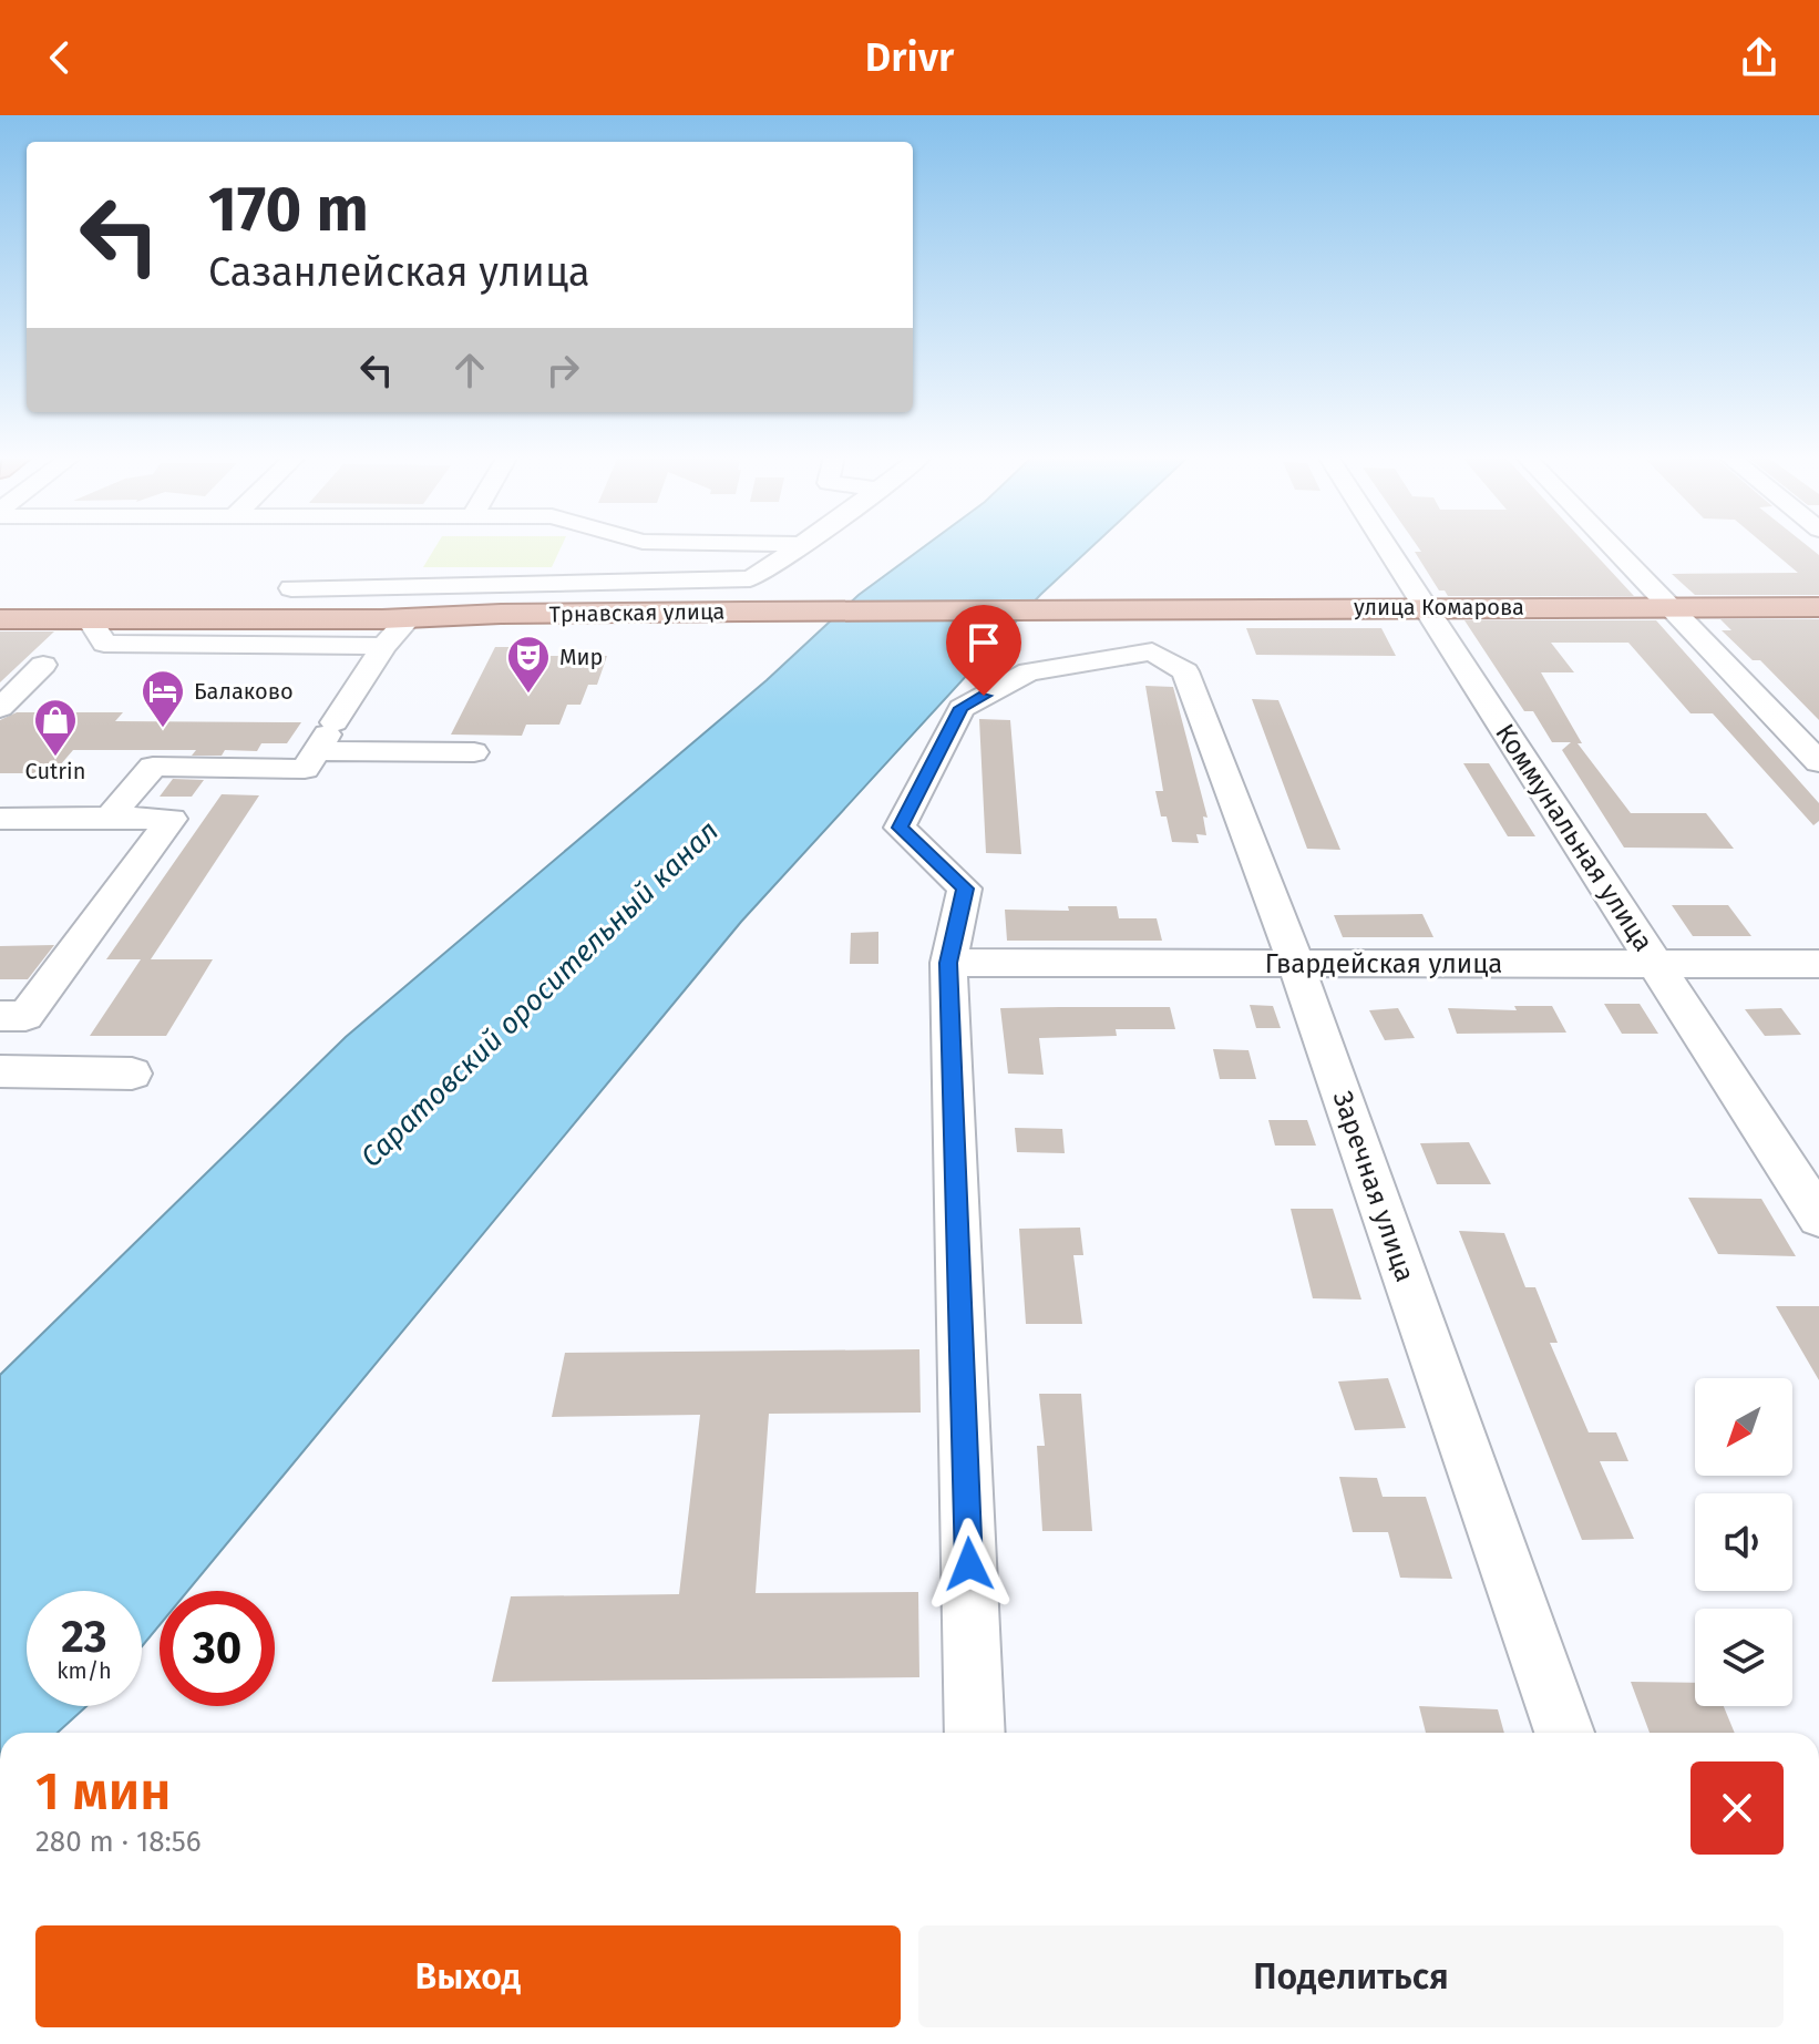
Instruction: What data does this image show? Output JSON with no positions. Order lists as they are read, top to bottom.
{
  "streets": {
    "main road": ["улица Комарова", "Трнавская улица"],
    "street": ["Коммунальная улица", "Гвардейская улица", "Заречная улица"]
  },
  "crossings": [
    ["улица Комарова", "Трнавская улица"],
    ["улица Комарова", "Коммунальная улица"],
    ["Коммунальная улица", "Гвардейская улица"],
    ["Гвардейская улица", "Заречная улица"]
  ],
  "water": ["Саратовский оросительный канал"],
  "places": {
    "theatre": ["Мир"],
    "hotel": ["Балаково"],
    "shop": ["Cutrin"]
  },
  "north": "bottom left",
  "page": {
    "header": "Drivr",
    "turn": ["170 m", "Сазанлейская улица"],
    "speed": "23 km/h",
    "limit": "30",
    "heading": ["1 мин", "280 m · 18:56"],
    "buttons": ["Выход", "Поделиться"]
  }
}
